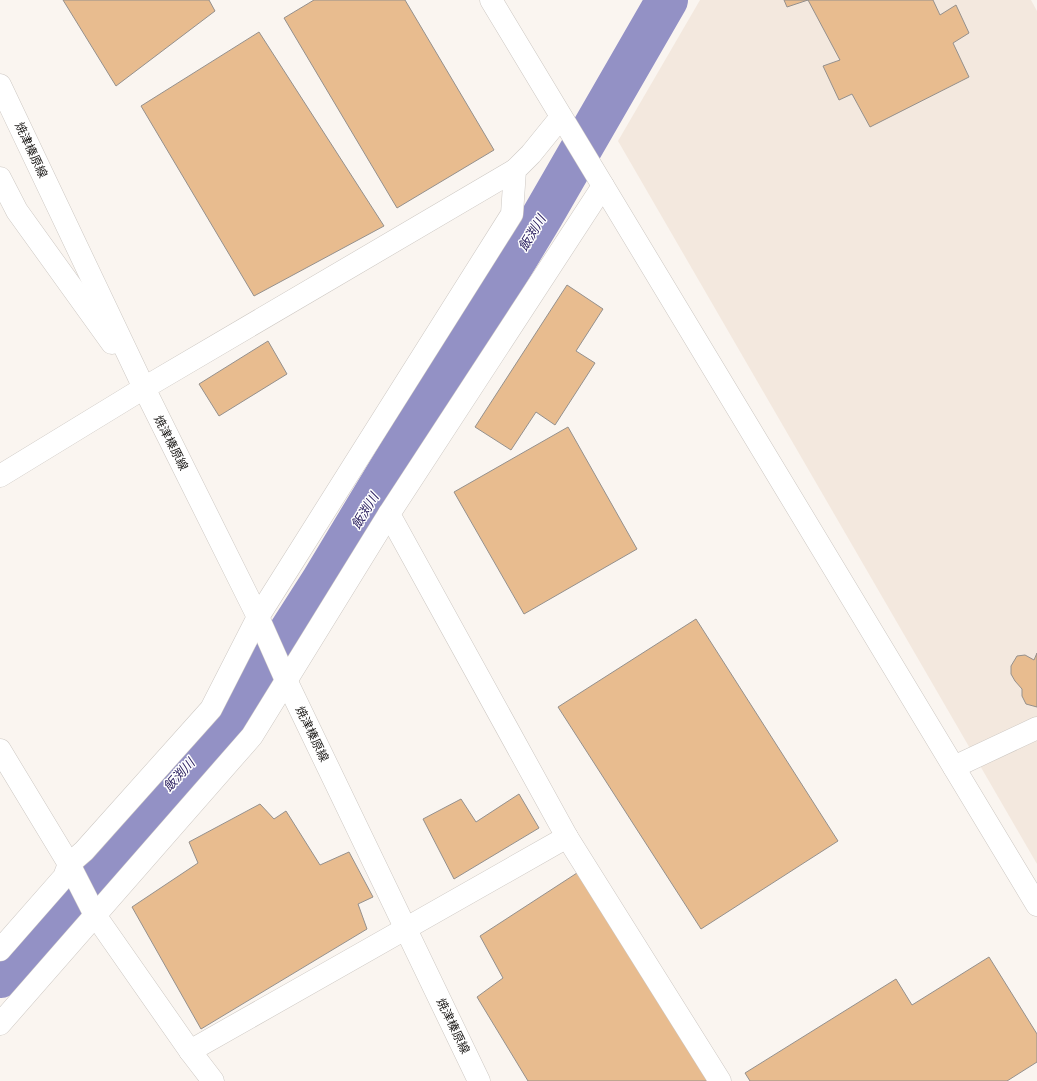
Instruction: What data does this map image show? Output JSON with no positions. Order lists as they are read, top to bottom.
{
  "streets": {
    "street": ["焼津榛原線"]
  },
  "water": ["飯渕川"]
}
